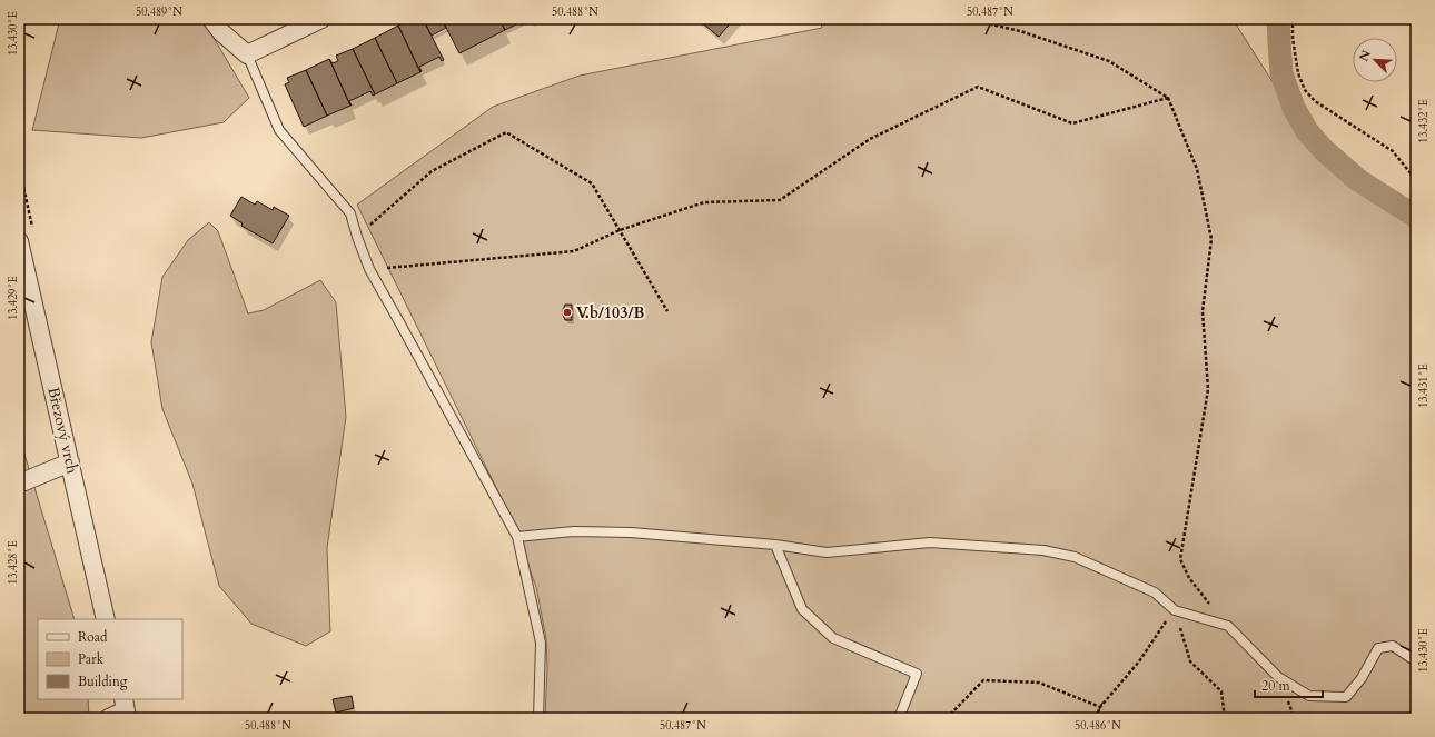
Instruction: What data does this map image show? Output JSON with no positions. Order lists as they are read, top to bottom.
{
  "streets": {
    "street": ["Březový vrch"]
  },
  "places": ["V.b/103/B"],
  "legend": ["Road", "Park", "Building"],
  "scale_bar": "20 m",
  "north": "top left",
  "coordinates": [
    "50.489°N",
    "50.488°N",
    "50.487°N",
    "13.430°E",
    "13.432°E",
    "13.429°E",
    "13.431°E",
    "13.428°E",
    "50.486°N"
  ]
}
